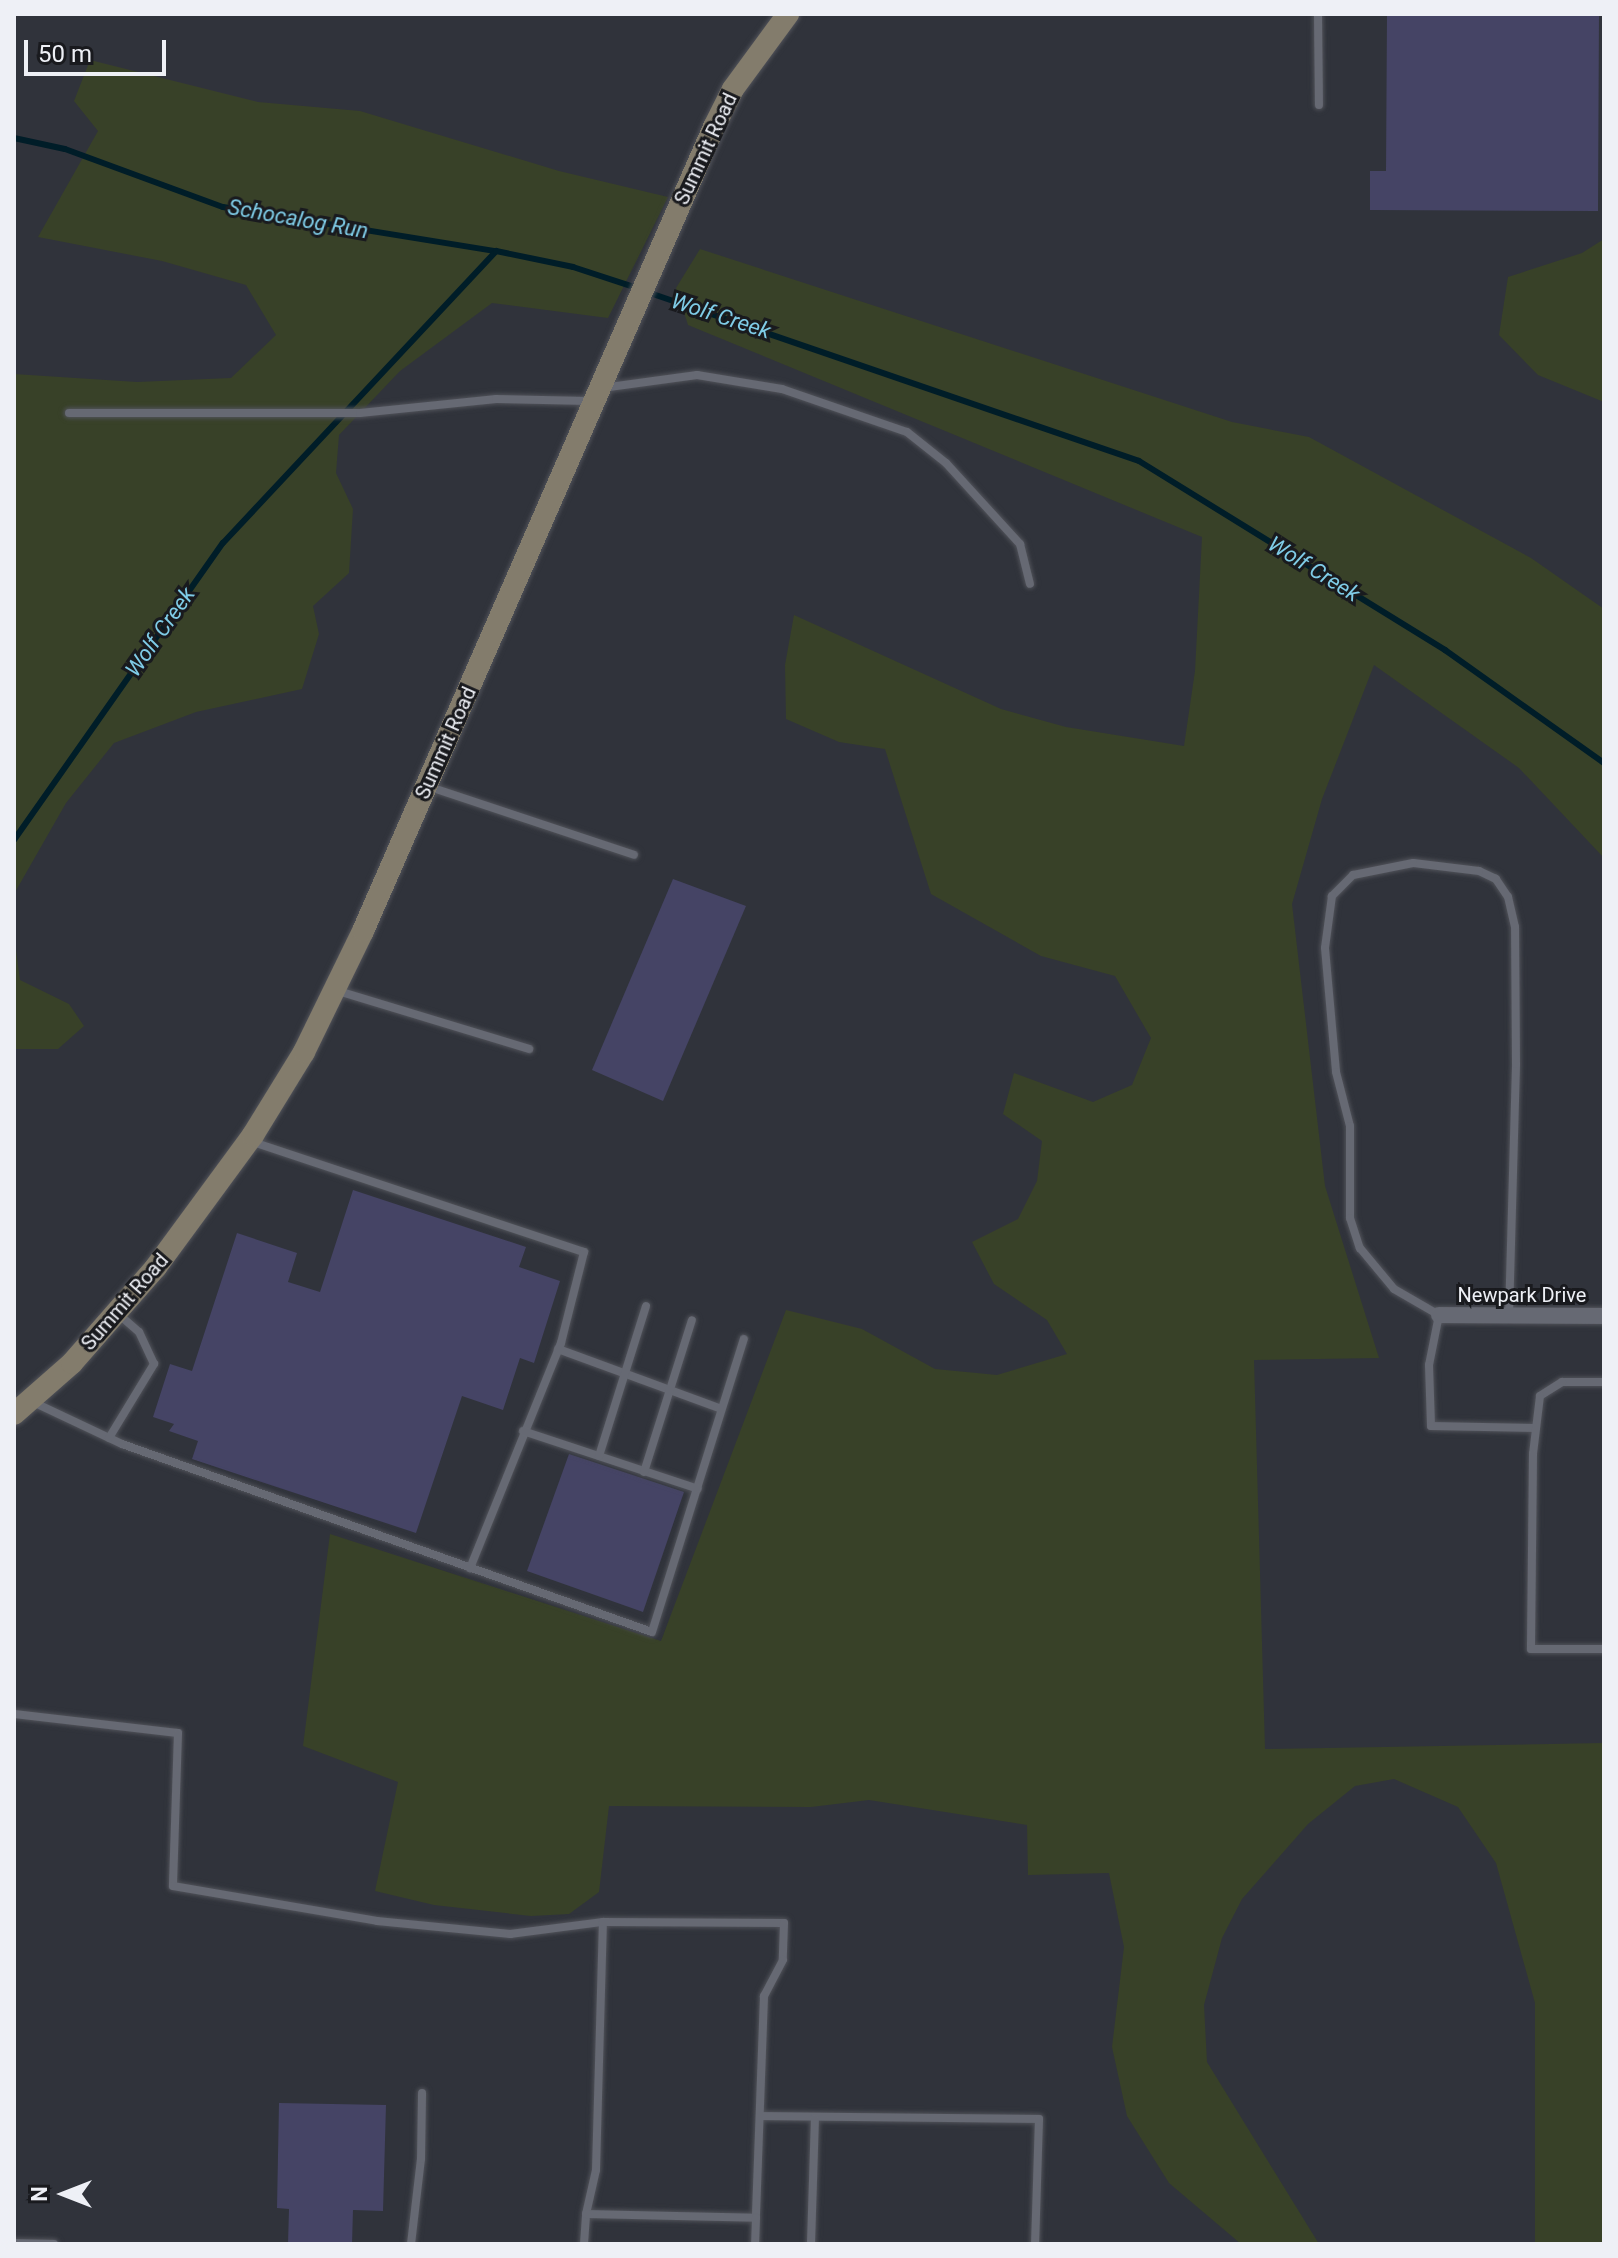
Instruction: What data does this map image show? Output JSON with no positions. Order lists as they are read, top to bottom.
{
  "streets": {
    "street": ["Summit Road", "Newpark Drive"]
  },
  "water": ["Schocalog Run", "Wolf Creek"],
  "scale_bar": "50 m",
  "north": "left"
}
